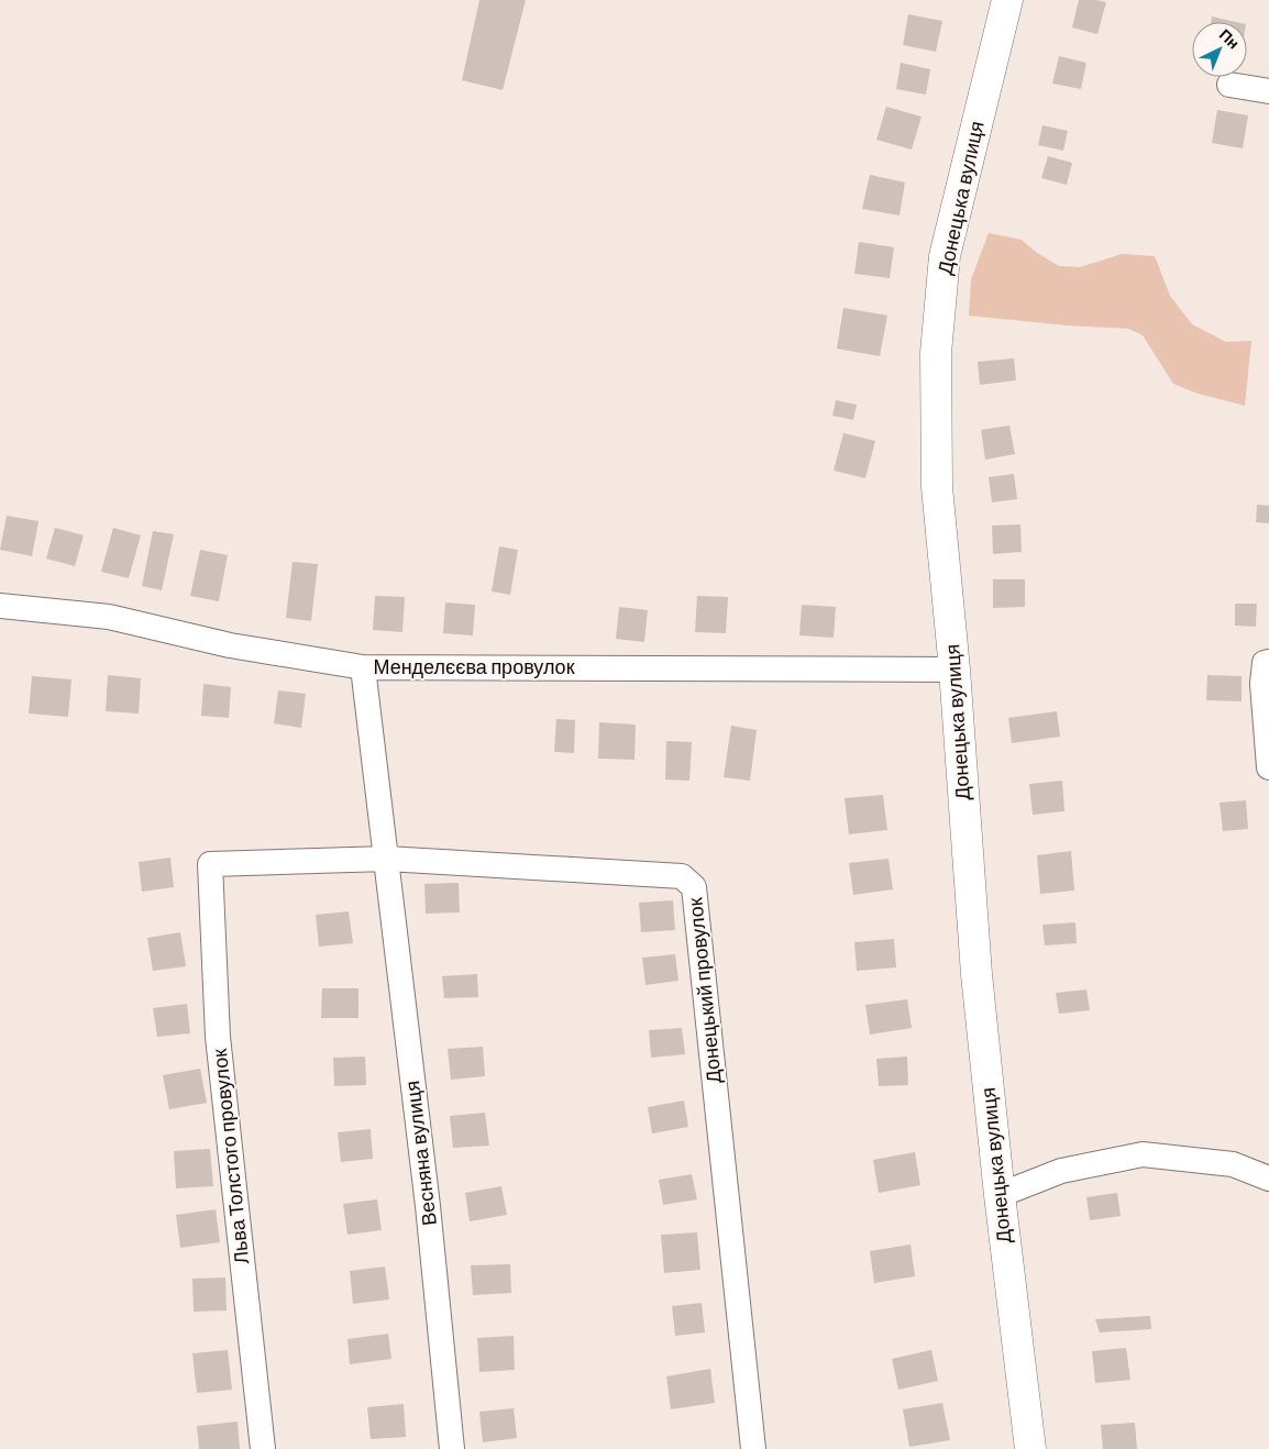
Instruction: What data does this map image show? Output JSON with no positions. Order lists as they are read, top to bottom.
{
  "streets": {
    "main road": ["Донецька вулиця"],
    "street": [
      "Менделєєва провулок",
      "Донецький провулок",
      "Весняна вулиця",
      "Льва Толстого провулок"
    ]
  },
  "crossings": [
    ["Донецька вулиця", "Менделєєва провулок"],
    ["Менделєєва провулок", "Весняна вулиця"],
    ["Донецький провулок", "Весняна вулиця"],
    ["Донецький провулок", "Льва Толстого провулок"]
  ],
  "north": "top right"
}
